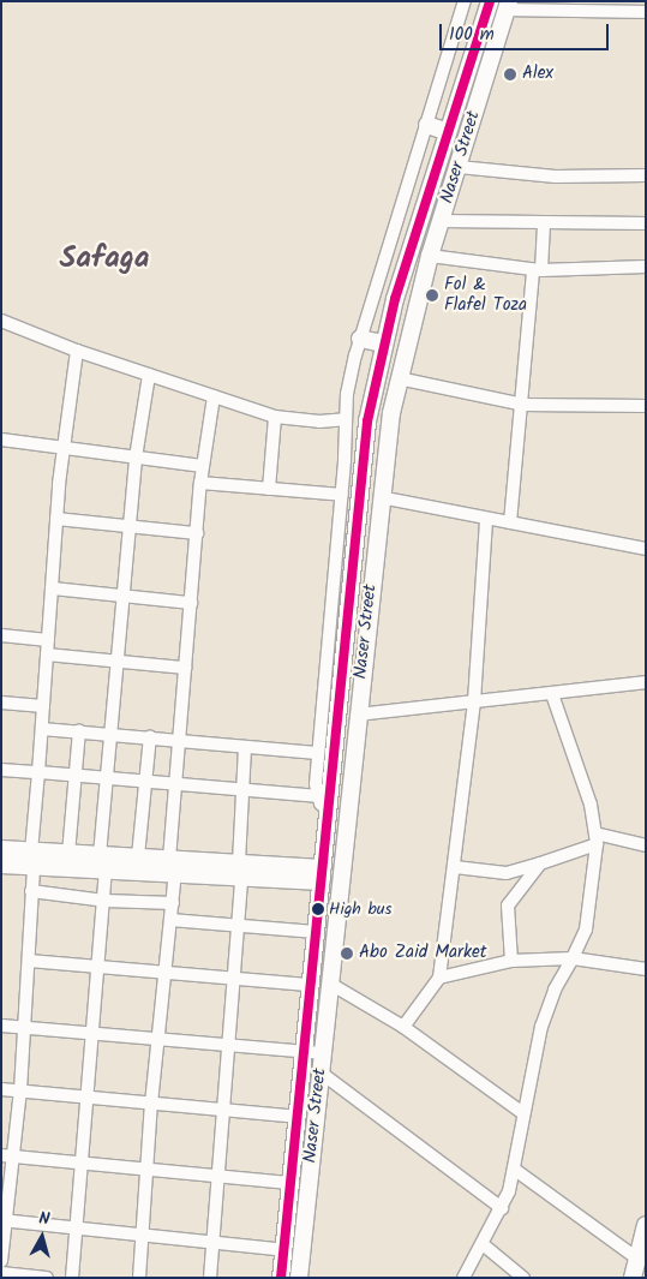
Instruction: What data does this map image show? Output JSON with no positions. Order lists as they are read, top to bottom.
{
  "streets": {
    "main road": ["Naser Street"]
  },
  "districts": ["Safaga"],
  "places": [
    "Alex",
    "Fol & Flafel Toza",
    "High bus",
    "Abo Zaid Market"
  ],
  "scale_bar": "100 m",
  "north": "top"
}
